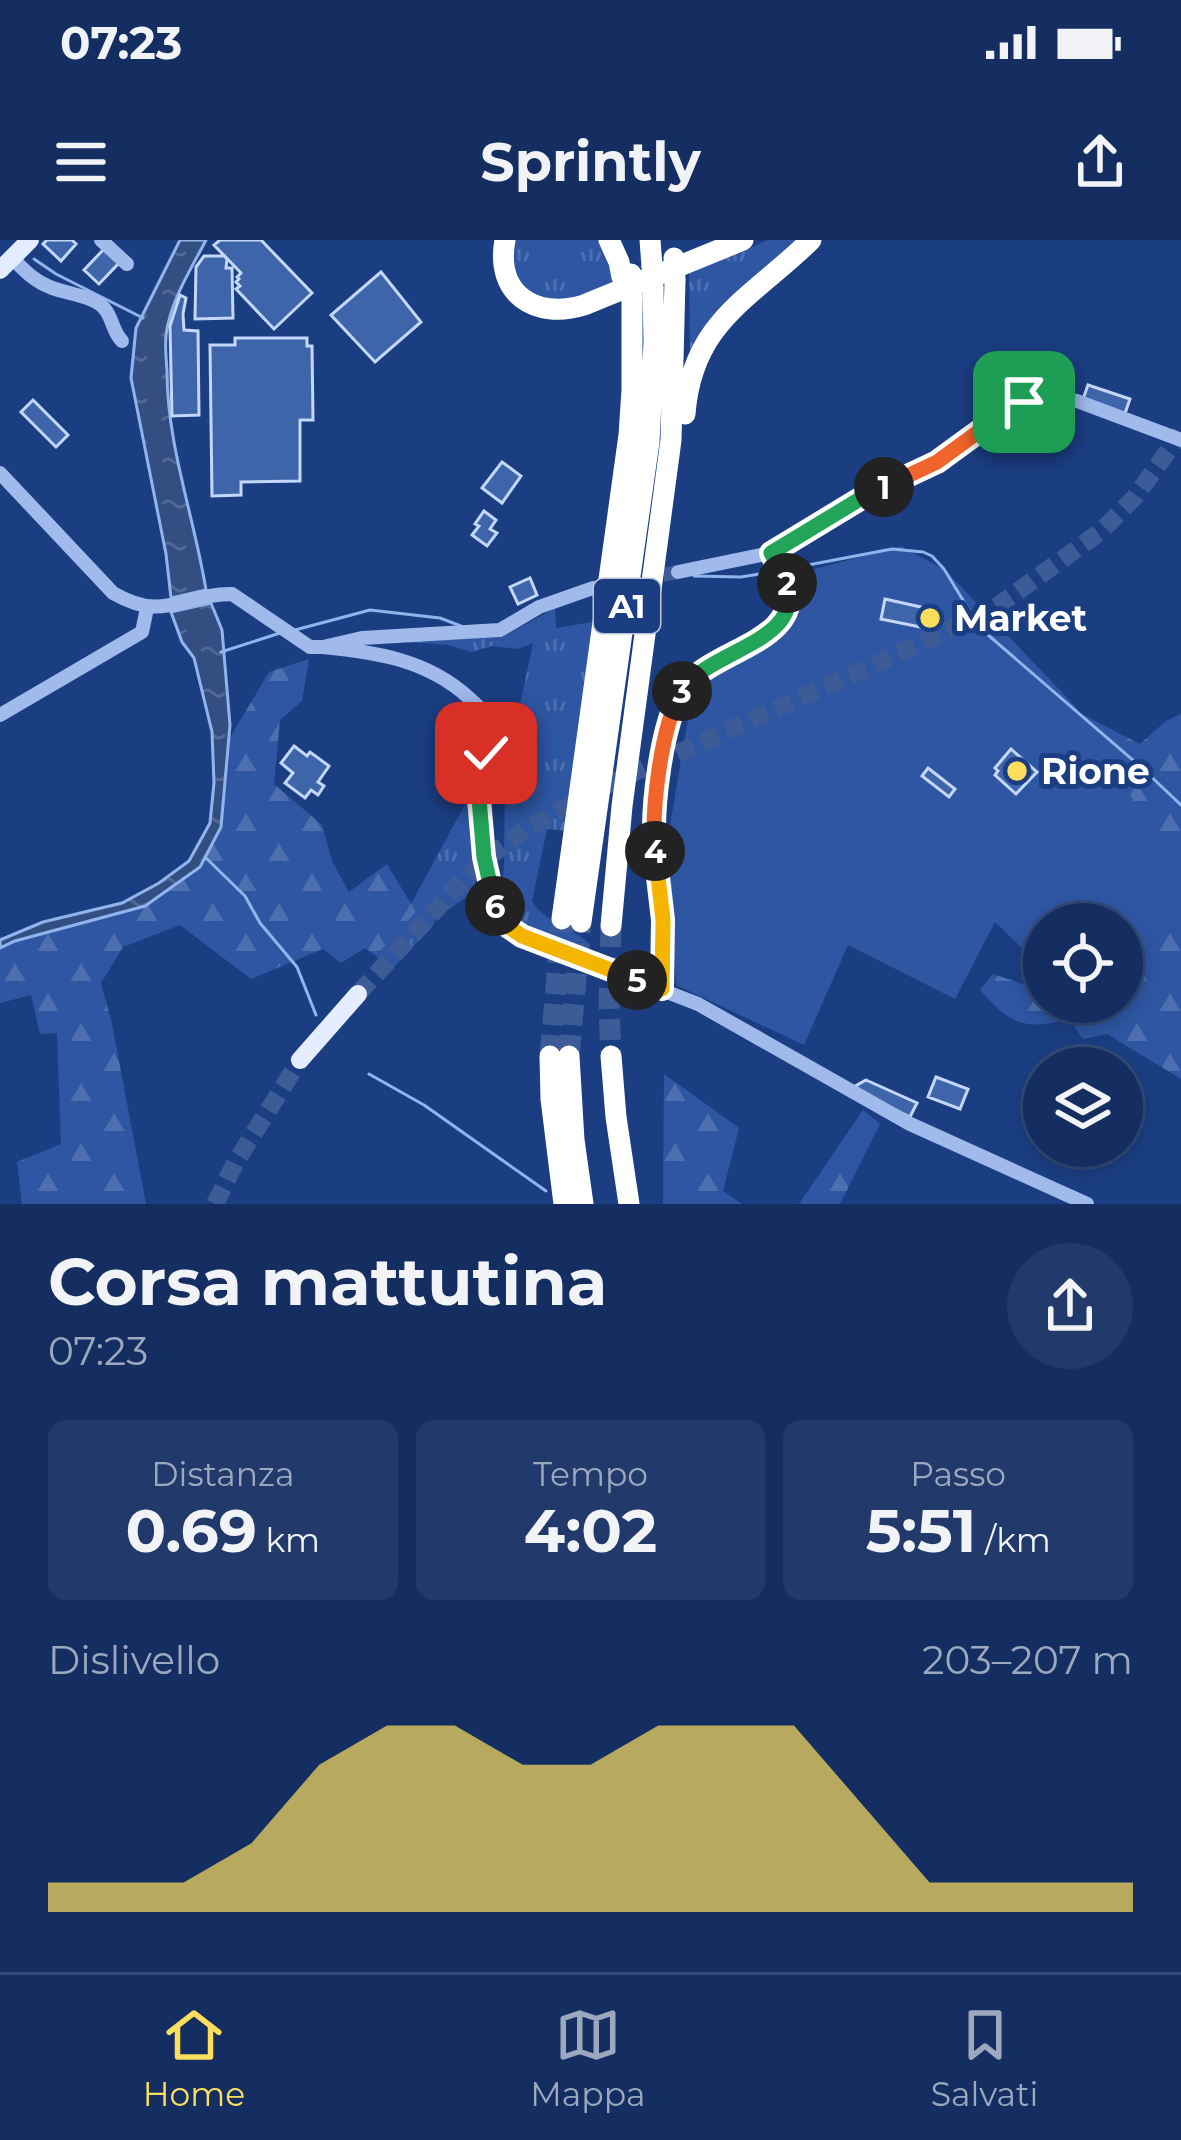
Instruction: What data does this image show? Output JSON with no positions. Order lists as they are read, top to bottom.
{
  "streets": {
    "highway": ["A1"]
  },
  "places": ["Market", "Rione"],
  "page": {
    "status": "07:23",
    "header": "Sprintly",
    "pins": [
      "1",
      "2",
      "3",
      "4",
      "6",
      "5"
    ],
    "heading": ["Corsa mattutina", "07:23"],
    "stats": [
      ["Distanza", "0.69 km"],
      ["Tempo", "4:02"],
      ["Passo", "5:51 /km"]
    ],
    "chart": ["Dislivello", "203–207 m"],
    "tabs": ["Home", "Mappa", "Salvati"]
  }
}
